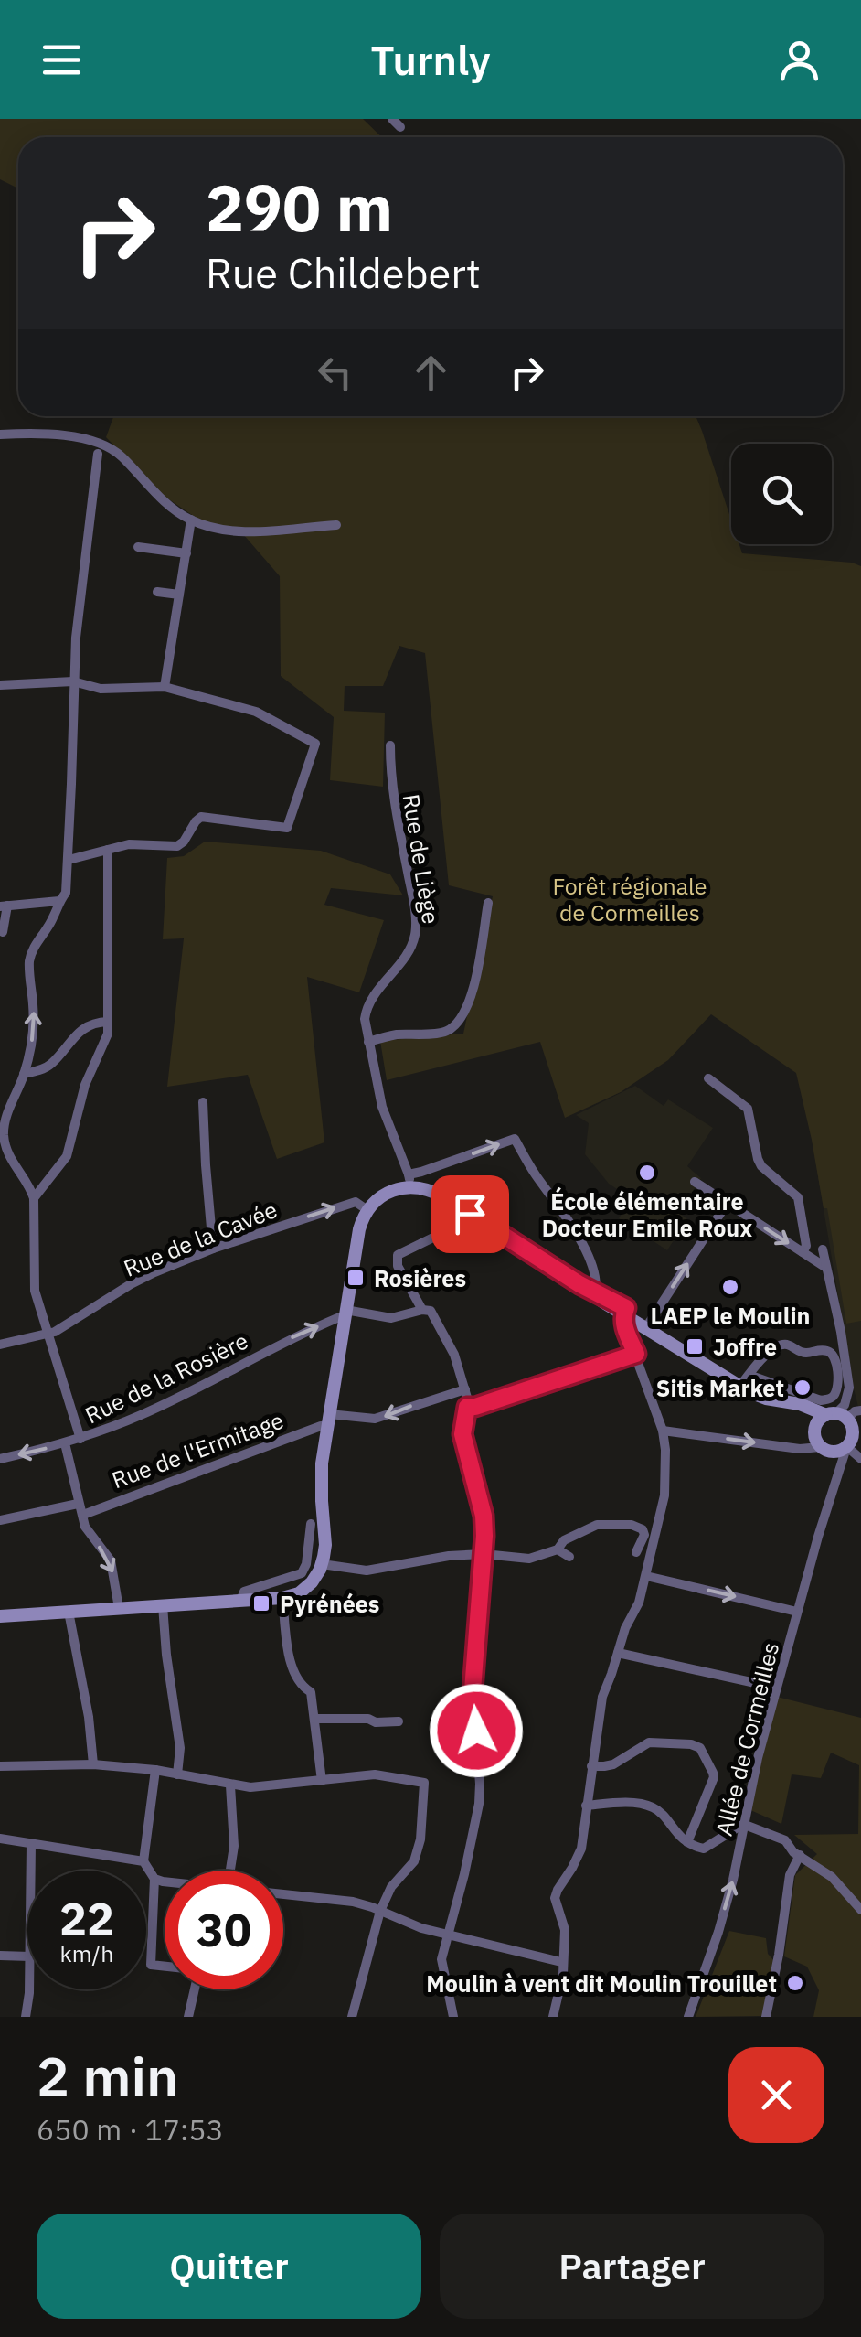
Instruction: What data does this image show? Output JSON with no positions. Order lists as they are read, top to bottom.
{
  "streets": {
    "street": [
      "Rue de Liège",
      "Rue de la Cavée",
      "Rue de la Rosière",
      "Rue de l'Ermitage",
      "Allée de Cormeilles"
    ]
  },
  "one_way": ["Rue de la Cavée"],
  "parks": ["Forêt régionale de Cormeilles"],
  "places": {
    "other": [
      "École élémentaire Docteur Emile Roux",
      "LAEP le Moulin",
      "Sitis Market",
      "Moulin à vent dit Moulin Trouillet"
    ],
    "transit": ["Rosières", "Joffre", "Pyrénées"]
  },
  "page": {
    "header": "Turnly",
    "turn": ["290 m", "Rue Childebert"],
    "speed": "22 km/h",
    "limit": "30",
    "heading": ["2 min", "650 m · 17:53"],
    "buttons": ["Quitter", "Partager"]
  }
}
